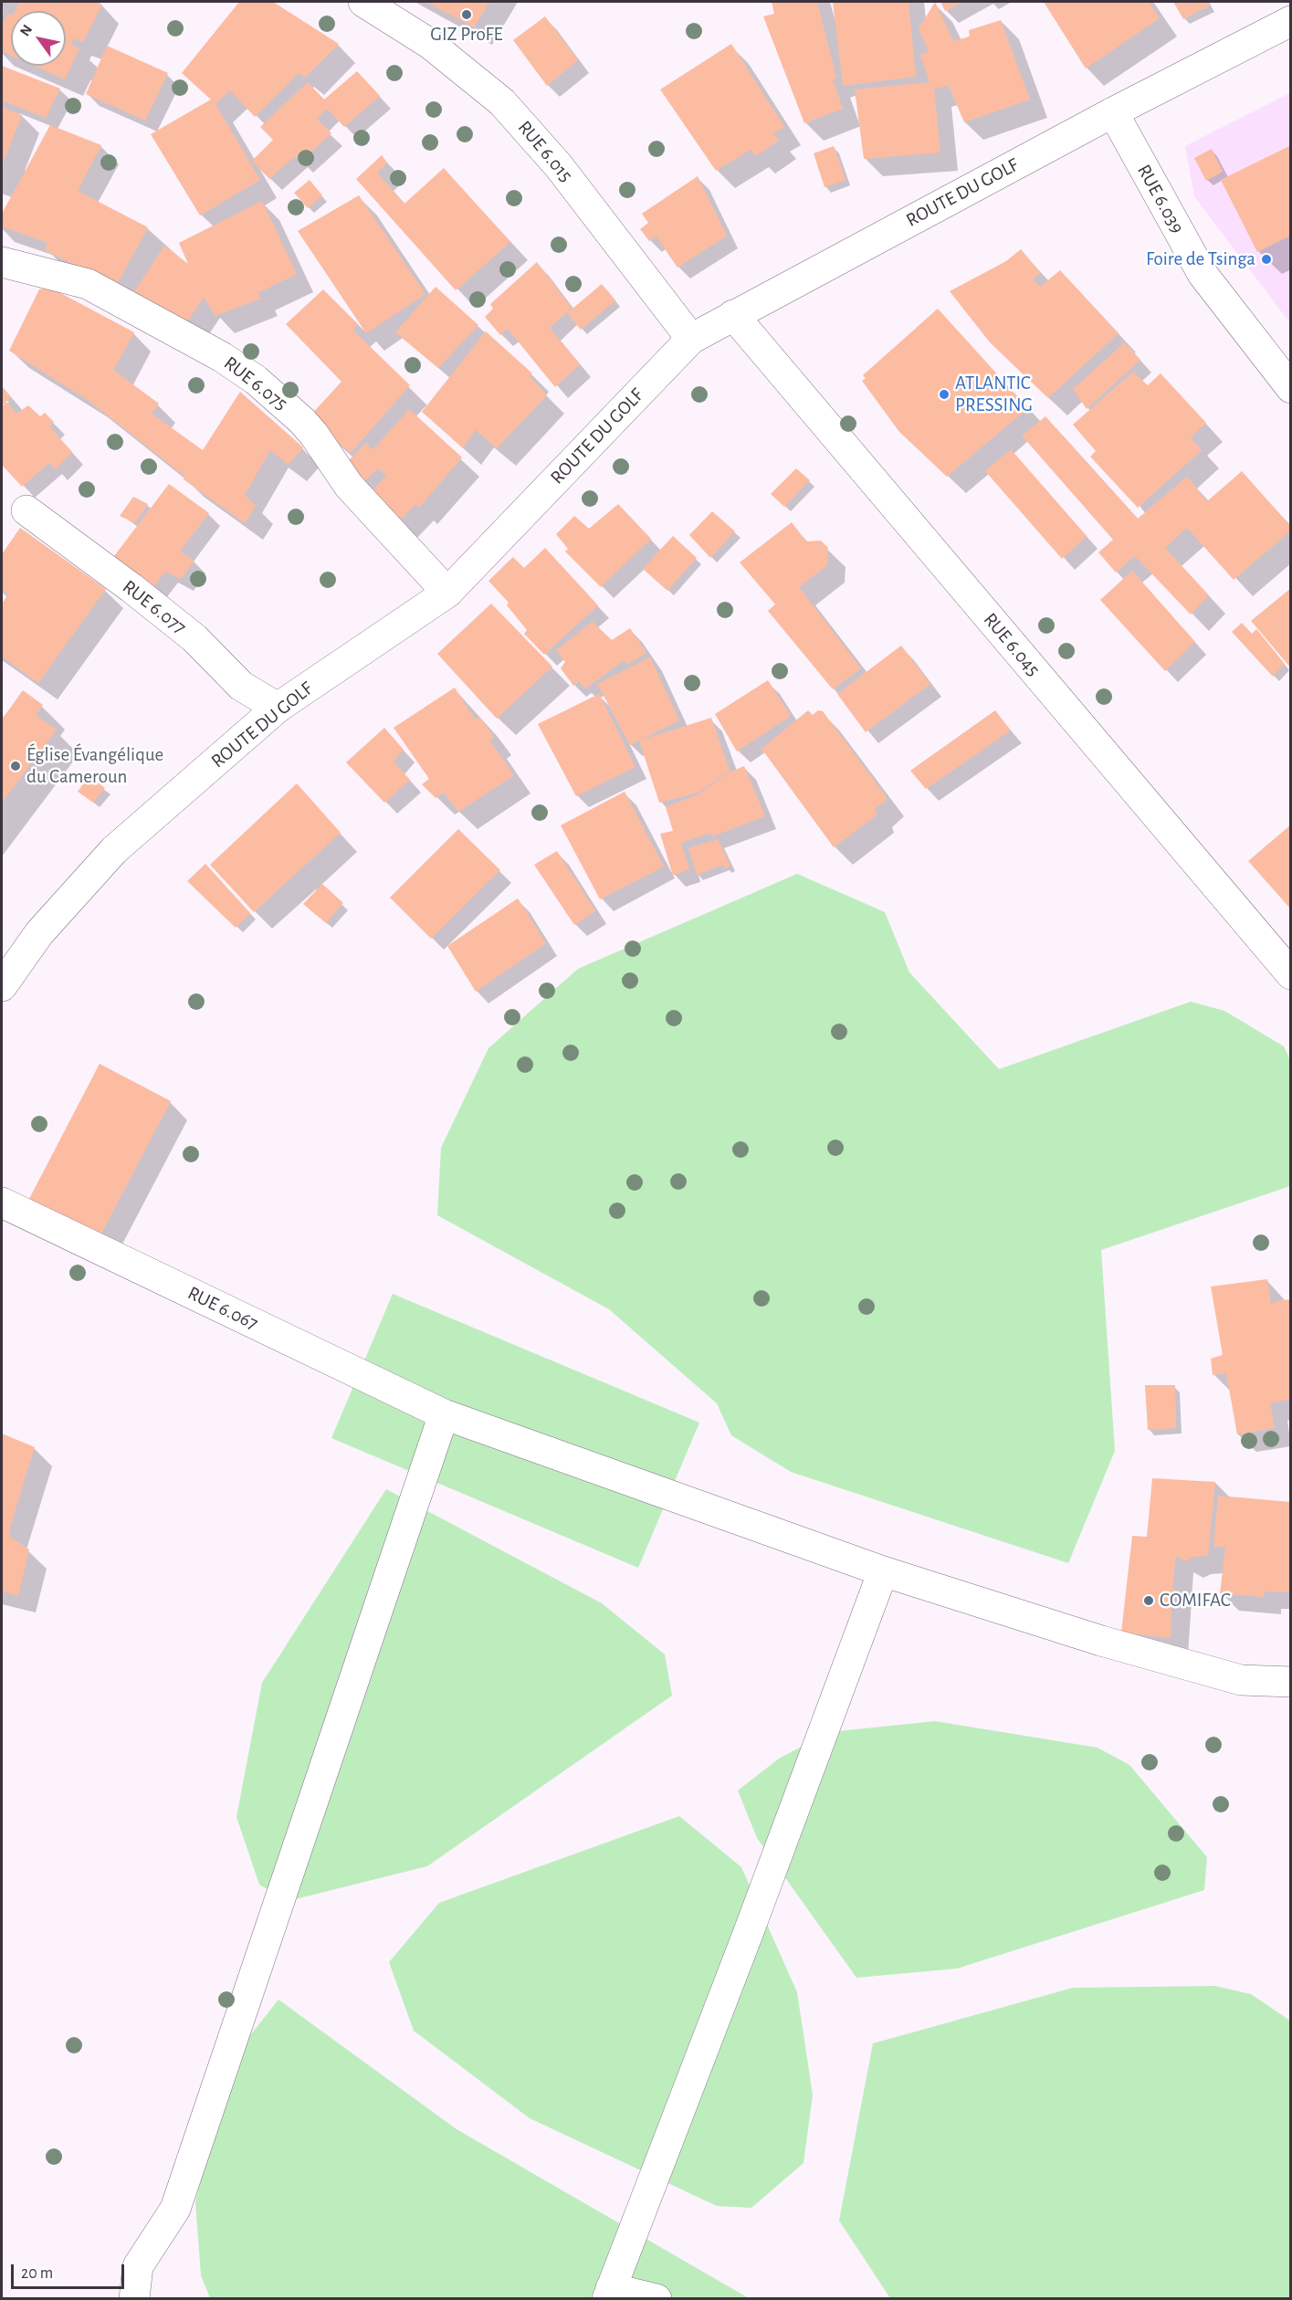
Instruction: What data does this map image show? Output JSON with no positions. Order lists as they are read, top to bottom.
{
  "streets": {
    "street": [
      "RUE 6.015",
      "ROUTE DU GOLF",
      "RUE 6.039",
      "RUE 6.075",
      "RUE 6.077",
      "RUE 6.045",
      "RUE 6.067"
    ]
  },
  "crossings": [
    ["RUE 6.015", "ROUTE DU GOLF"],
    ["ROUTE DU GOLF", "RUE 6.039"],
    ["ROUTE DU GOLF", "RUE 6.075"],
    ["ROUTE DU GOLF", "RUE 6.077"],
    ["ROUTE DU GOLF", "RUE 6.045"]
  ],
  "places": [
    "GIZ ProFE",
    "Foire de Tsinga",
    "ATLANTIC PRESSING",
    "Église Évangélique du Cameroun",
    "COMIFAC"
  ],
  "scale_bar": "20 m",
  "north": "top left"
}
